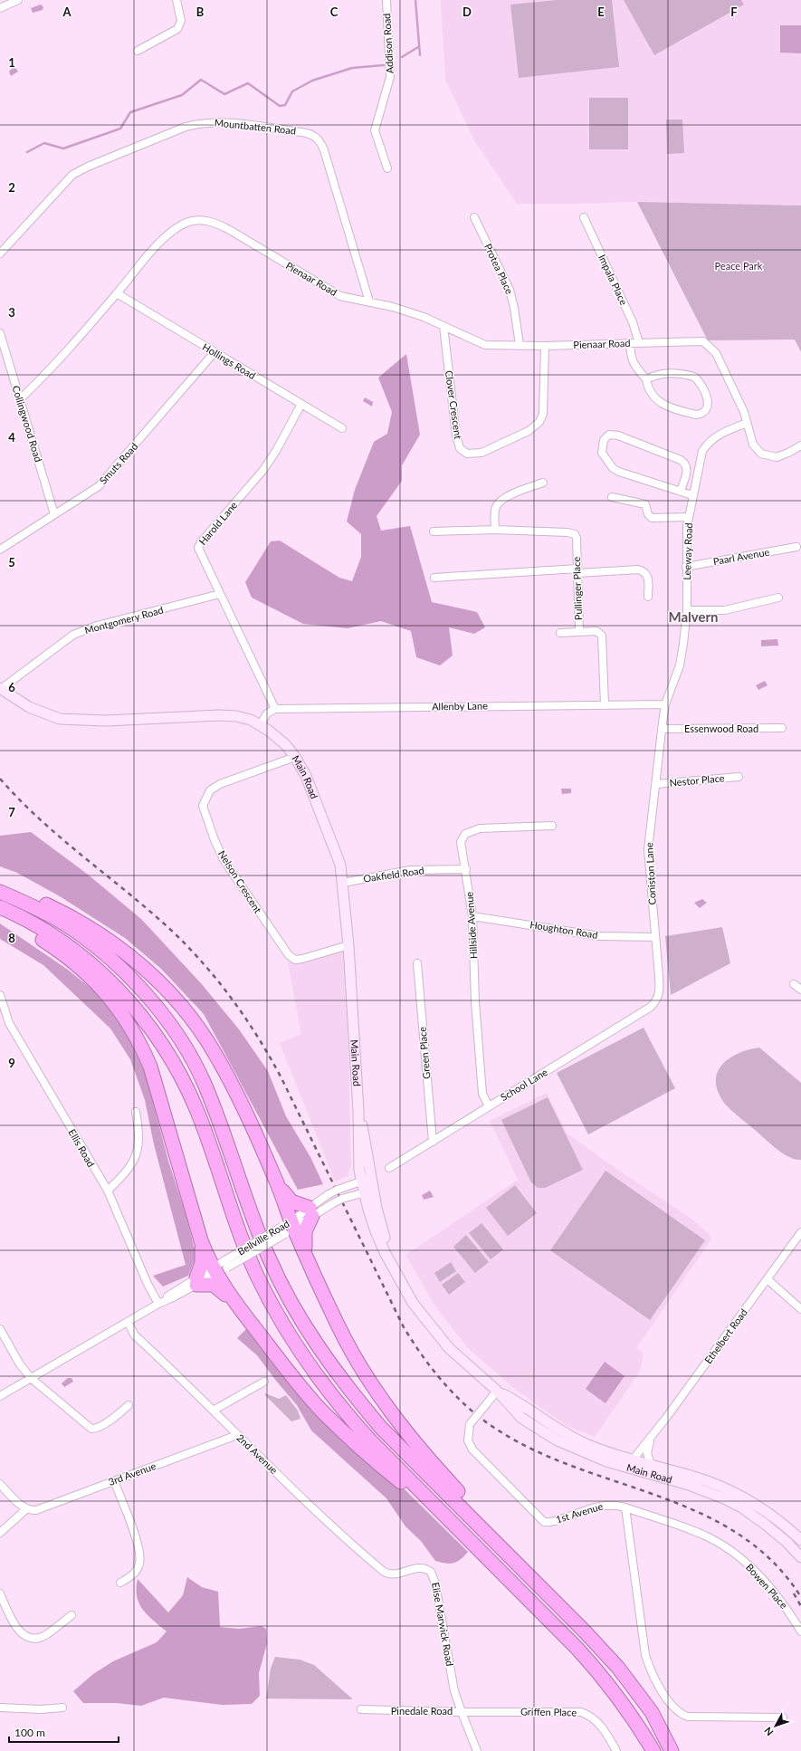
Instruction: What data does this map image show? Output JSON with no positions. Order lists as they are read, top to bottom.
{
  "streets": {
    "main road": ["Main Road"],
    "street": [
      "Addison Road",
      "Mountbatten Road",
      "Protea Place",
      "Pienaar Road",
      "Impala Place",
      "Hollings Road",
      "Clover Crescent",
      "Collingwood Road",
      "Smuts Road",
      "Harold Lane",
      "Leeway Road",
      "Paarl Avenue",
      "Pullinger Place",
      "Montgomery Road",
      "Allenby Lane",
      "Essenwood Road",
      "Nestor Place",
      "Coniston Lane",
      "Oakfield Road",
      "Nelson Crescent",
      "Hillside Avenue",
      "Houghton Road",
      "Green Place",
      "School Lane",
      "Ellis Road",
      "Bellville Road",
      "Ethelbert Road",
      "2nd Avenue",
      "3rd Avenue",
      "1st Avenue",
      "Bowen Place",
      "Elise Marwick Road",
      "Pinedale Road",
      "Griffen Place"
    ]
  },
  "crossings": [
    ["Mountbatten Road", "Pienaar Road"],
    ["Protea Place", "Pienaar Road"],
    ["Pienaar Road", "Impala Place"],
    ["Pienaar Road", "Hollings Road"],
    ["Pienaar Road", "Clover Crescent"],
    ["Pienaar Road", "Collingwood Road"],
    ["Pienaar Road", "Leeway Road"],
    ["Hollings Road", "Smuts Road"],
    ["Hollings Road", "Harold Lane"],
    ["Collingwood Road", "Smuts Road"],
    ["Harold Lane", "Montgomery Road"],
    ["Harold Lane", "Allenby Lane"],
    ["Leeway Road", "Paarl Avenue"],
    ["Leeway Road", "Allenby Lane"],
    ["Leeway Road", "Coniston Lane"],
    ["Pullinger Place", "Allenby Lane"],
    ["Montgomery Road", "Main Road"],
    ["Allenby Lane", "Coniston Lane"],
    ["Essenwood Road", "Coniston Lane"],
    ["Main Road", "Oakfield Road"],
    ["Main Road", "Nelson Crescent"],
    ["Main Road", "Bellville Road"],
    ["Main Road", "Ethelbert Road"],
    ["Main Road", "1st Avenue"],
    ["Nestor Place", "Coniston Lane"],
    ["Coniston Lane", "Houghton Road"],
    ["Coniston Lane", "School Lane"],
    ["Oakfield Road", "Hillside Avenue"],
    ["Hillside Avenue", "Houghton Road"],
    ["Hillside Avenue", "School Lane"],
    ["Green Place", "School Lane"],
    ["Ellis Road", "Bellville Road"],
    ["Bellville Road", "2nd Avenue"],
    ["2nd Avenue", "3rd Avenue"],
    ["2nd Avenue", "Elise Marwick Road"],
    ["1st Avenue", "Bowen Place"],
    ["Elise Marwick Road", "Pinedale Road"],
    ["Elise Marwick Road", "Griffen Place"],
    ["Pinedale Road", "Griffen Place"]
  ],
  "districts": ["Malvern"],
  "parks": ["Peace Park"],
  "scale_bar": "100 m",
  "north": "bottom left",
  "grid": {
    "columns": [
      "A",
      "B",
      "C",
      "D",
      "E",
      "F"
    ],
    "rows": [
      "1",
      "2",
      "3",
      "4",
      "5",
      "6",
      "7",
      "8",
      "9"
    ]
  }
}
